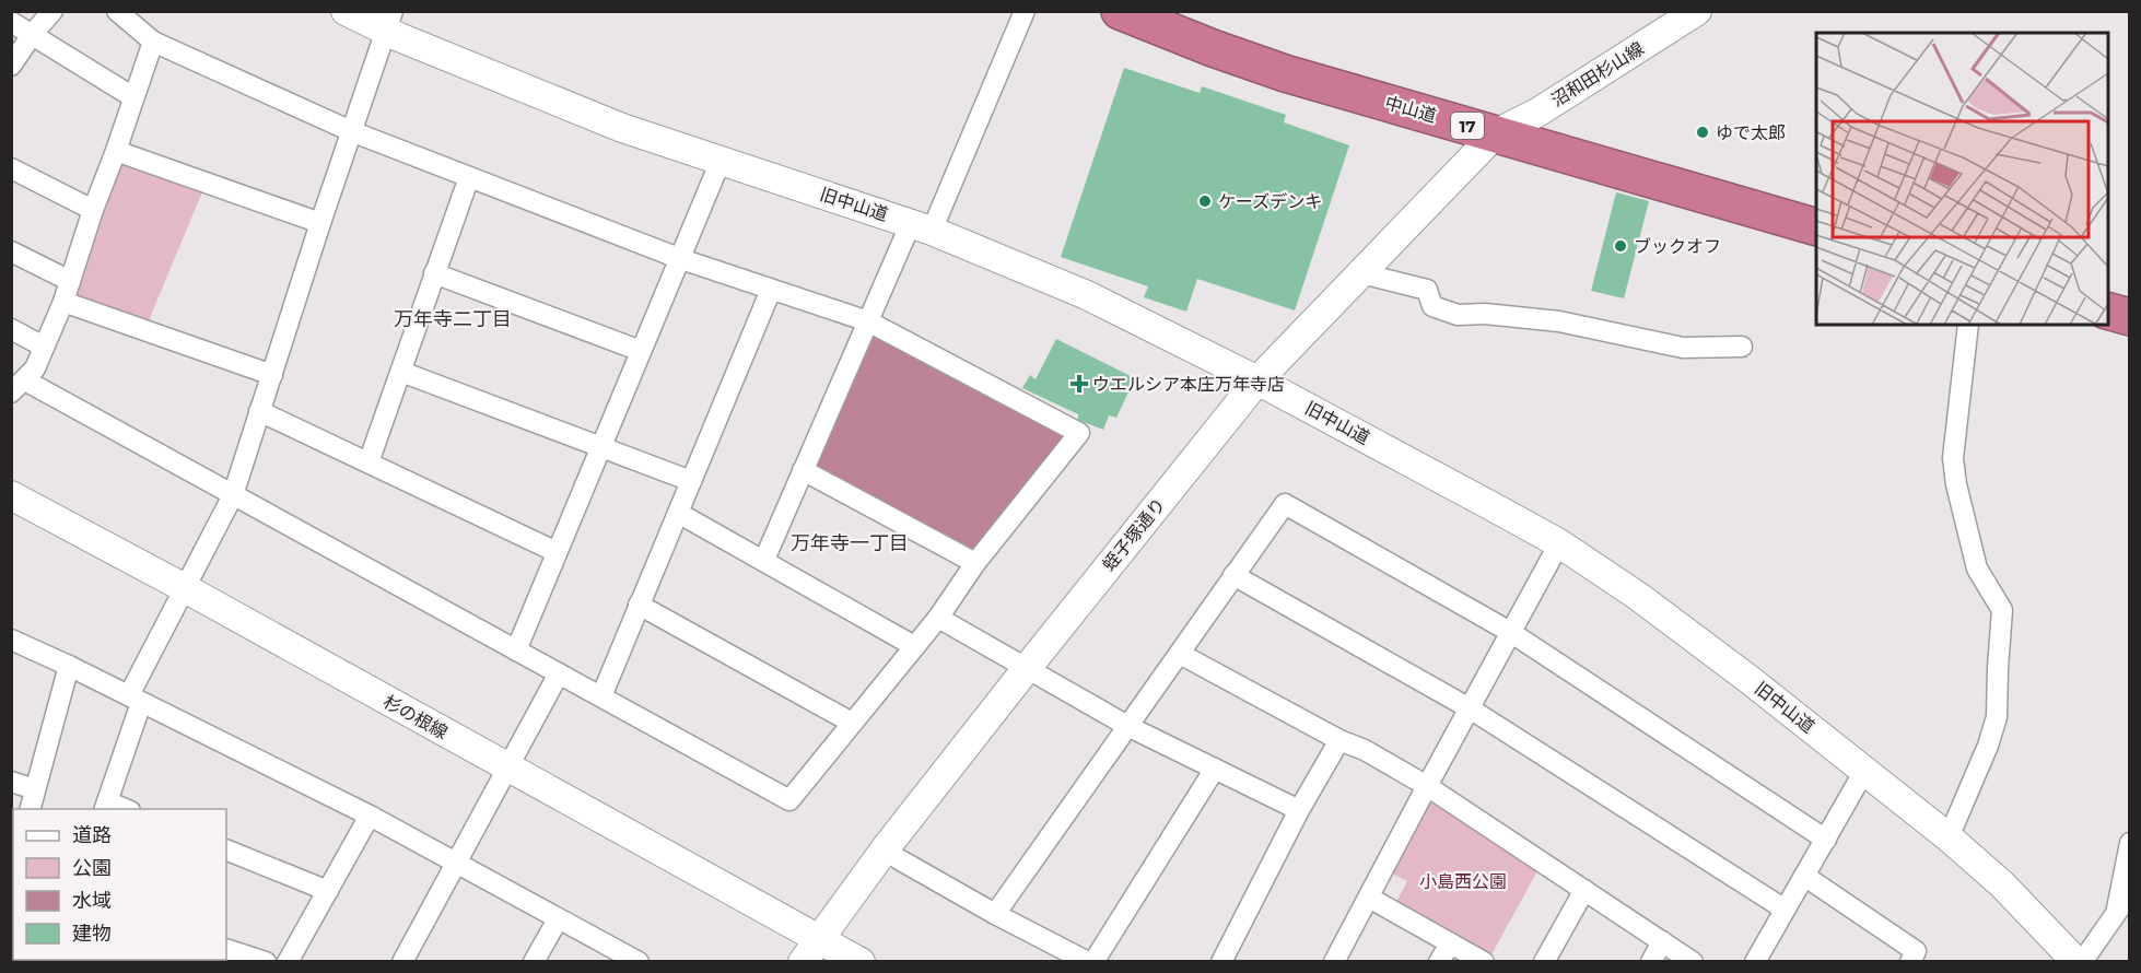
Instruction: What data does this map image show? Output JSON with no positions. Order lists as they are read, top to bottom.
{
  "streets": {
    "highway": ["中山道", "17"],
    "main road": [
      "沼和田杉山線",
      "旧中山道",
      "蛭子塚通り",
      "杉の根線"
    ]
  },
  "crossings": [
    ["沼和田杉山線", "中山道"],
    ["沼和田杉山線", "蛭子塚通り"],
    ["中山道", "蛭子塚通り"],
    ["旧中山道", "蛭子塚通り"],
    ["蛭子塚通り", "杉の根線"]
  ],
  "districts": ["万年寺二丁目", "万年寺一丁目"],
  "parks": ["小島西公園"],
  "places": {
    "other": ["ゆで太郎", "ケーズデンキ", "ブックオフ"],
    "health": ["ウエルシア本庄万年寺店"]
  },
  "legend": [
    "道路",
    "公園",
    "水域",
    "建物"
  ]
}
